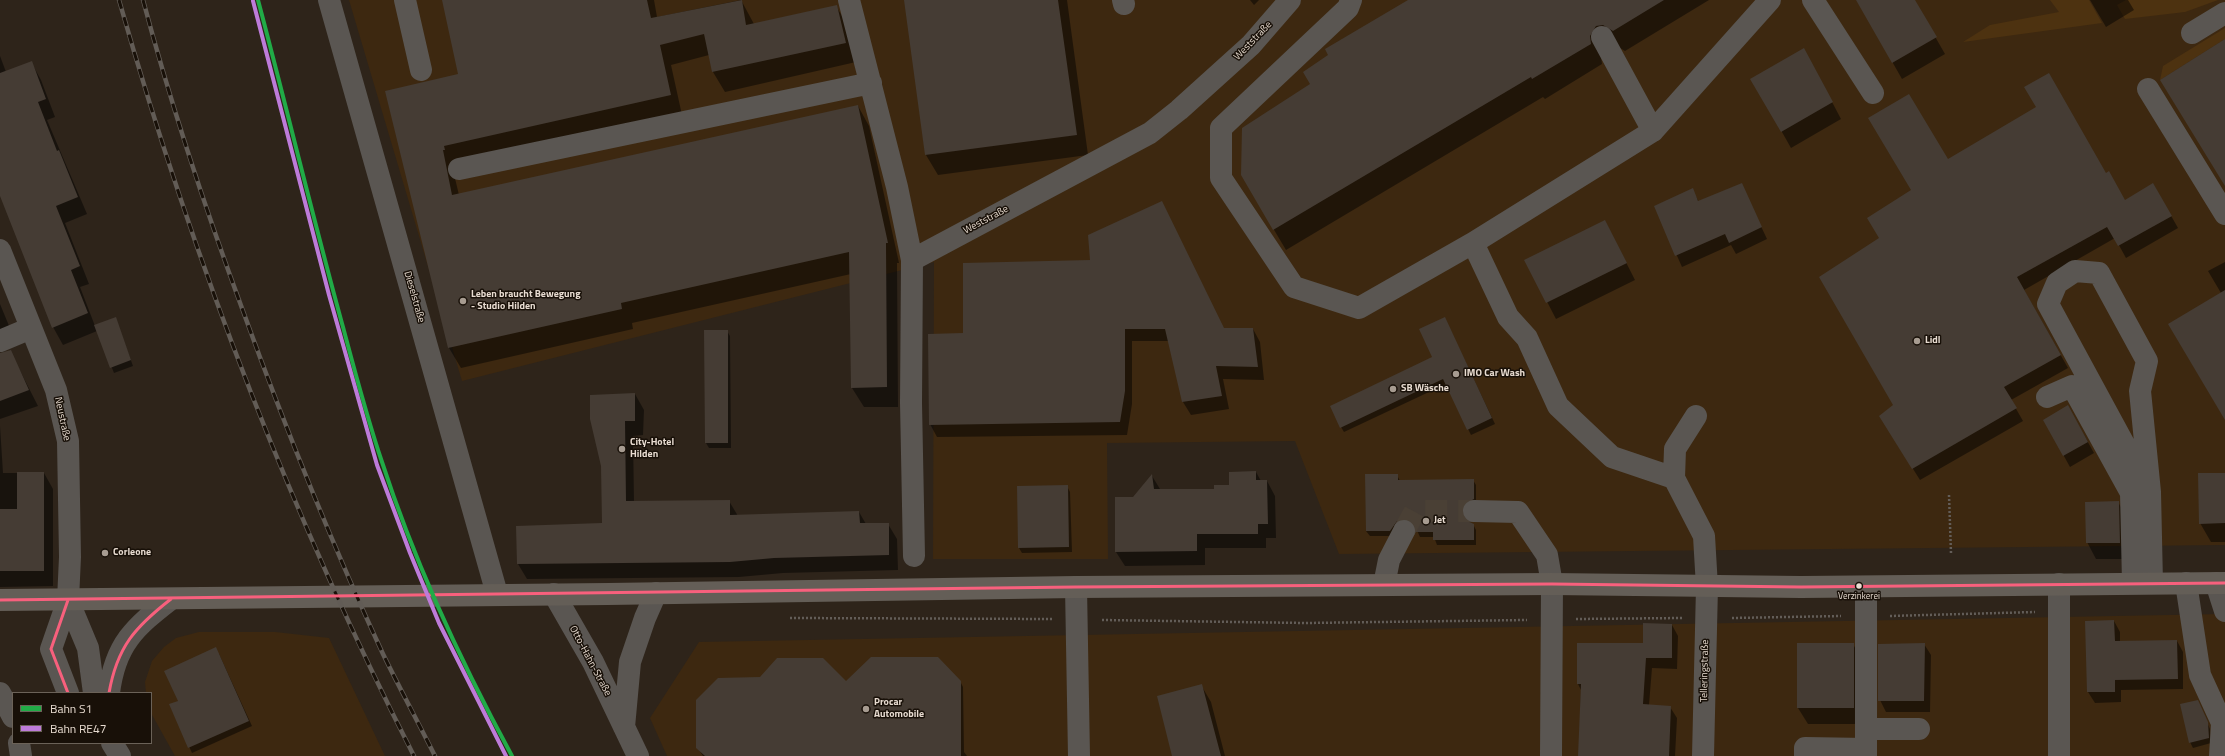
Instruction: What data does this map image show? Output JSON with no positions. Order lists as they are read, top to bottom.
{
  "streets": {
    "street": [
      "Weststraße",
      "Dieselstraße",
      "Neustraße",
      "Otto-Hahn-Straße",
      "Telleringstraße"
    ]
  },
  "places": [
    "Leben braucht Bewegung - Studio Hilden",
    "Lidl",
    "IMO Car Wash",
    "SB Wäsche",
    "City-Hotel Hilden",
    "Jet",
    "Corleone",
    "Verzinkerei",
    "Procar Automobile"
  ],
  "lines": ["rail line S1", "rail line RE47"],
  "legend": ["Bahn S1", "Bahn RE47"]
}
